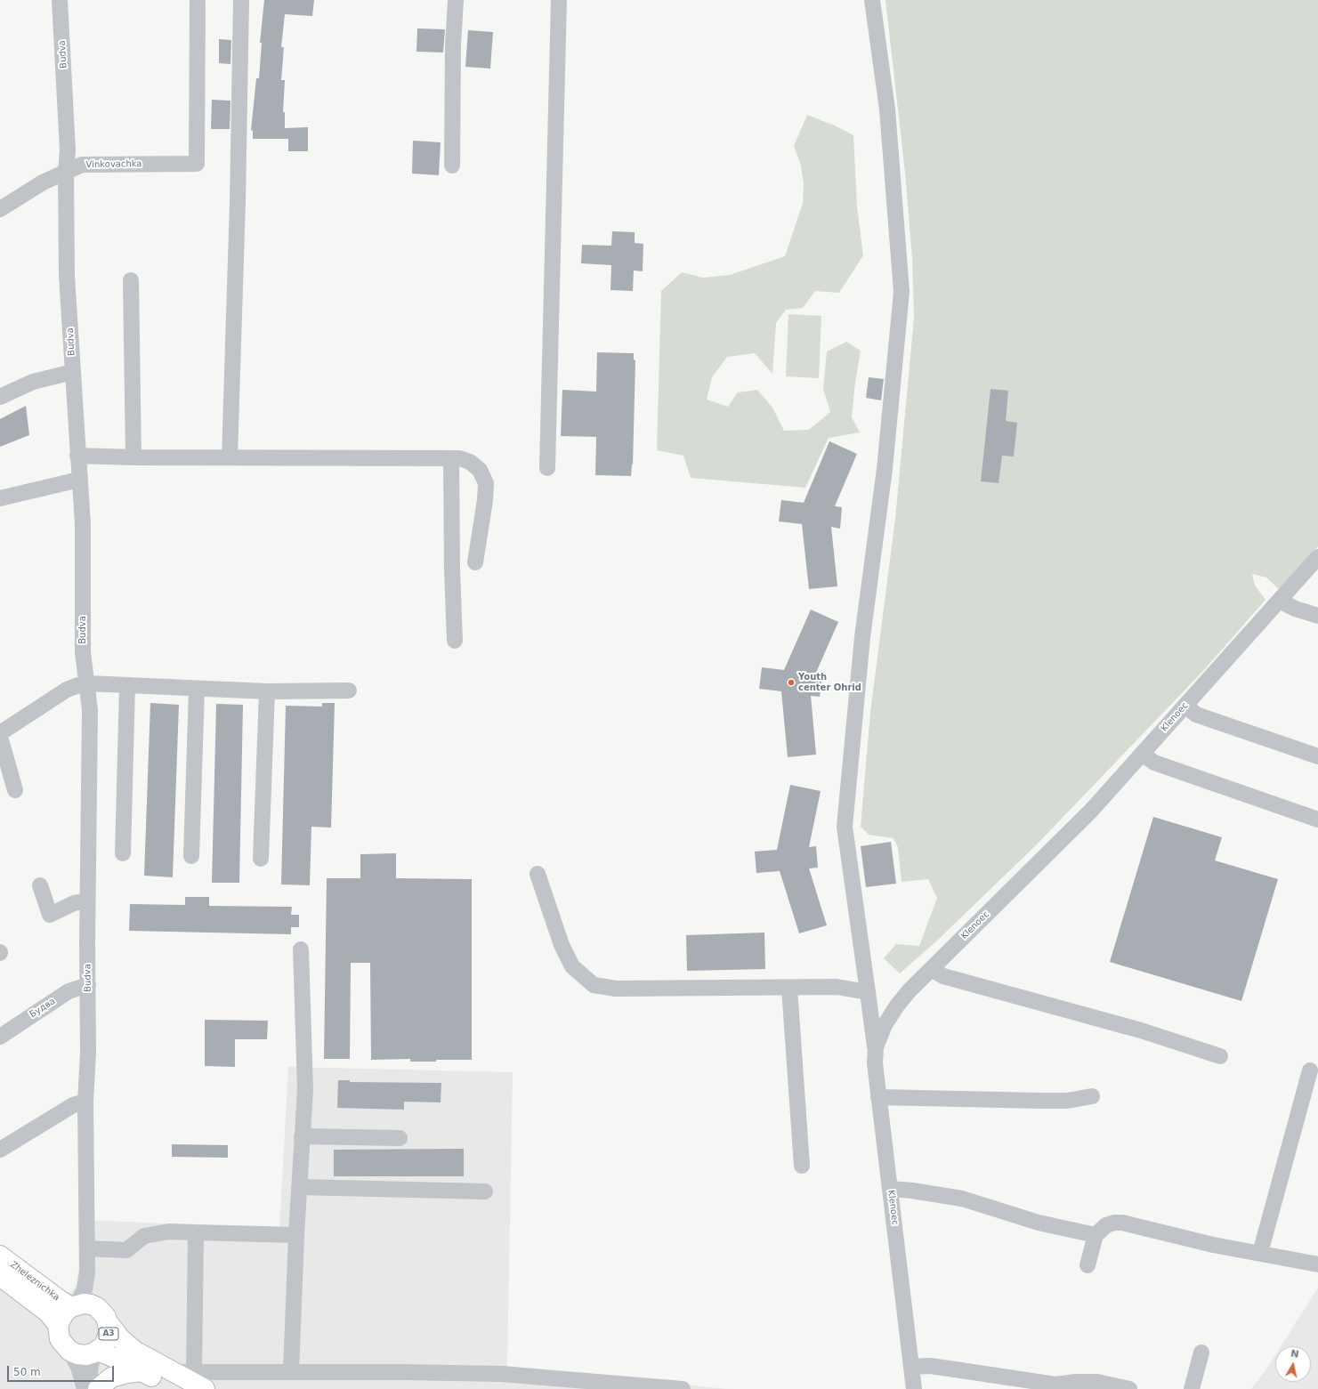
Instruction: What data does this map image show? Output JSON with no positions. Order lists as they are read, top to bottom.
{
  "streets": {
    "main road": ["Zheleznichka", "A3"],
    "street": [
      "Budva",
      "Vinkovachka",
      "Klenoec",
      "Будва"
    ]
  },
  "crossings": [
    ["Budva", "Vinkovachka"],
    ["Budva", "Будва"],
    ["Zheleznichka", "A3"]
  ],
  "places": ["Youth center Ohrid"],
  "scale_bar": "50 m",
  "north": "top"
}
